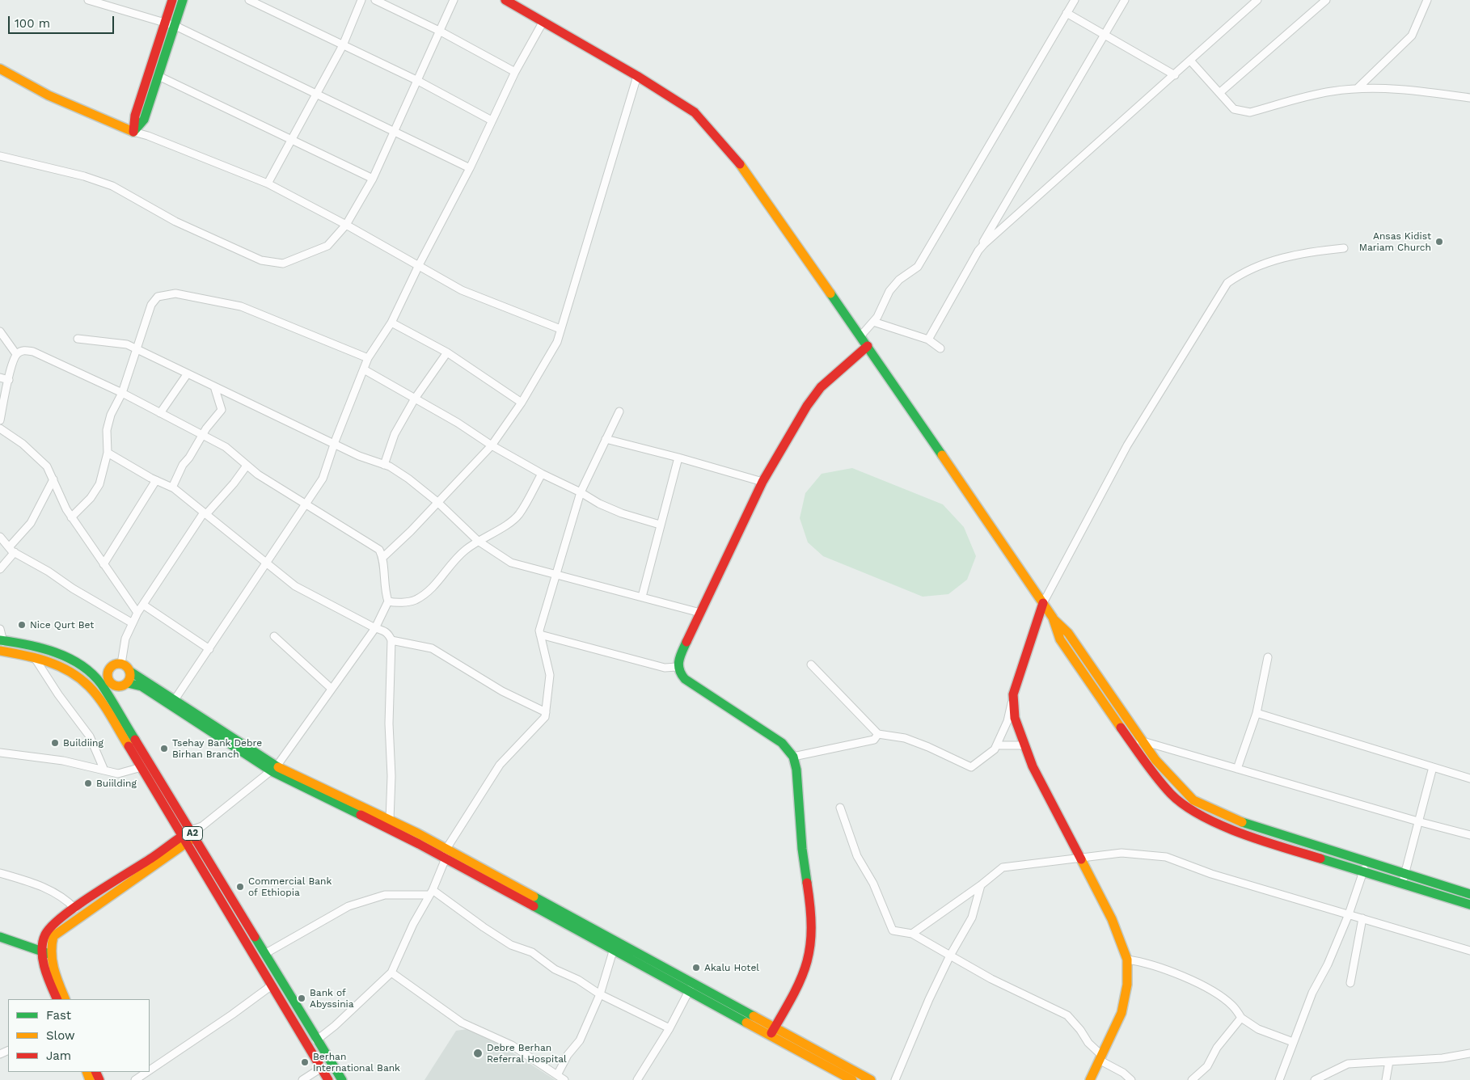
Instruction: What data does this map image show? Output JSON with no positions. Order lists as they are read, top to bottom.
{
  "streets": {
    "main road": ["A2"]
  },
  "places": [
    "Ansas Kidist Mariam Church",
    "Nice Qurt Bet",
    "Buildiing",
    "Tsehay Bank Debre Birhan Branch",
    "Buiilding",
    "Commercial Bank of Ethiopia",
    "Akalu Hotel",
    "Bank of Abyssinia",
    "Debre Berhan Referral Hospital",
    "Berhan International Bank"
  ],
  "legend": ["Fast", "Slow", "Jam"],
  "scale_bar": "100 m"
}
